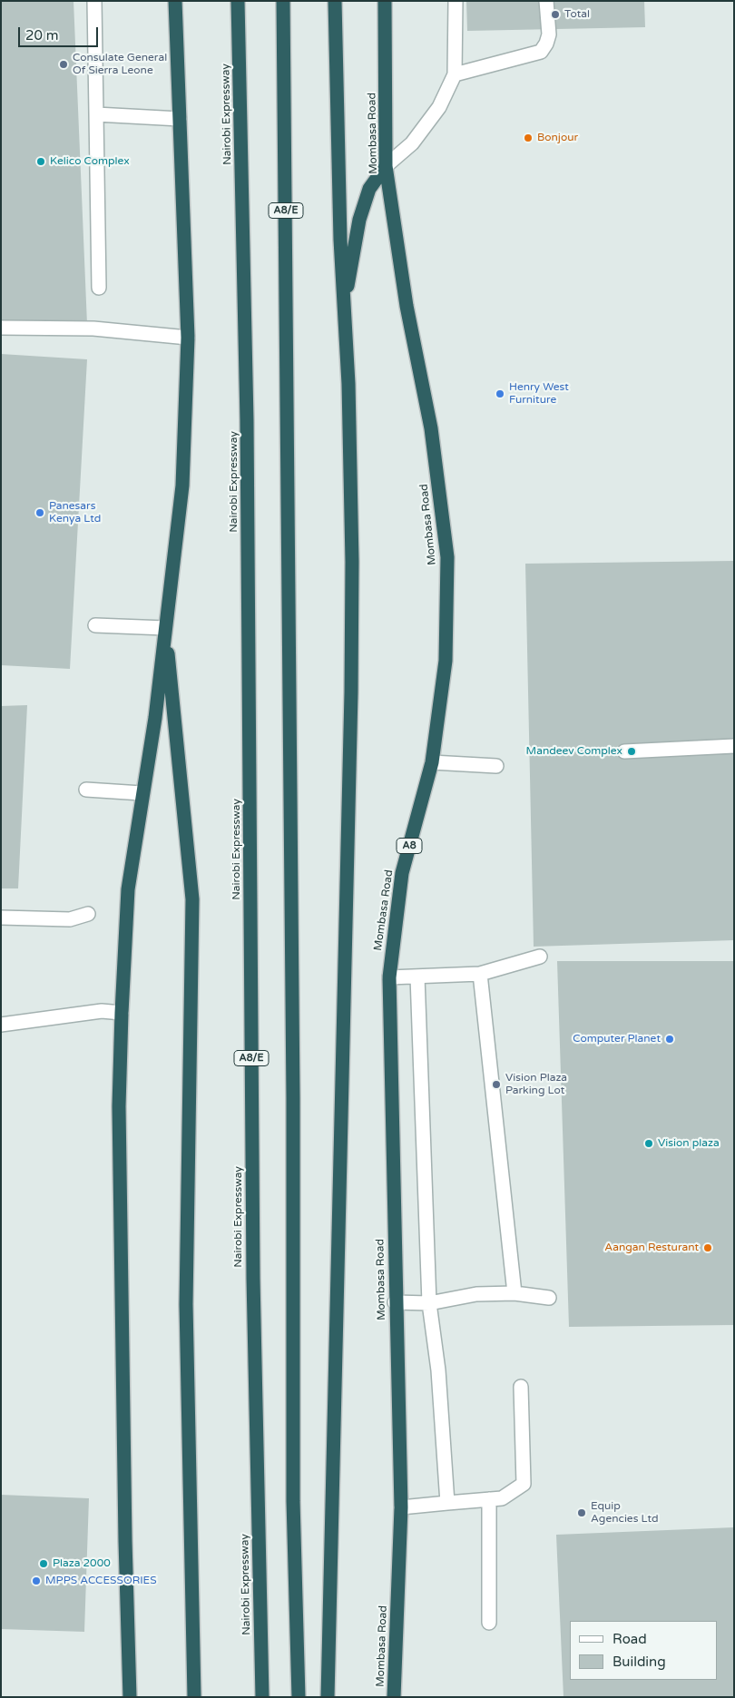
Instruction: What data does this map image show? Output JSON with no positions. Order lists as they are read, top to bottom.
{
  "streets": {
    "highway": [
      "Nairobi Expressway",
      "Mombasa Road",
      "A8/E",
      "A8"
    ]
  },
  "places": [
    "Total",
    "Consulate General Of Sierra Leone",
    "Bonjour",
    "Kelico Complex",
    "Henry West Furniture",
    "Panesars Kenya Ltd",
    "Mandeev Complex",
    "Computer Planet",
    "Vision Plaza Parking Lot",
    "Vision plaza",
    "Aangan Resturant",
    "Equip Agencies Ltd",
    "Plaza 2000",
    "MPPS ACCESSORIES"
  ],
  "legend": ["Road", "Building"],
  "scale_bar": "20 m"
}
